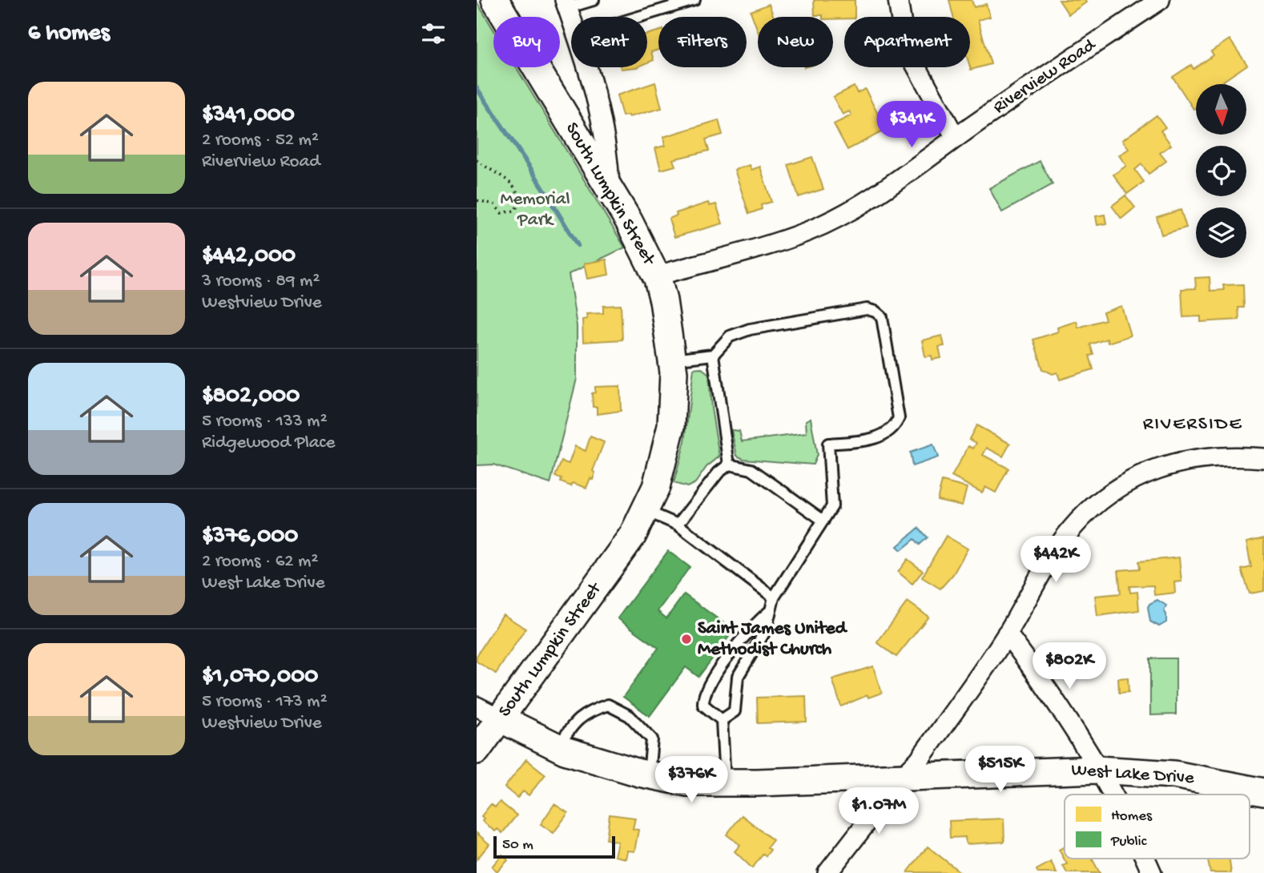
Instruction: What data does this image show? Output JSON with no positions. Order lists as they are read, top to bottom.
{
  "streets": {
    "main road": ["South Lumpkin Street", "West Lake Drive"],
    "street": ["Riverview Road"]
  },
  "crossings": [
    ["Riverview Road", "South Lumpkin Street"],
    ["South Lumpkin Street", "West Lake Drive"]
  ],
  "districts": ["RIVERSIDE"],
  "parks": ["Memorial Park"],
  "places": ["Saint James United Methodist Church"],
  "legend": ["Homes", "Public"],
  "scale_bar": "50 m",
  "north": "bottom",
  "page": {
    "heading": "6 homes",
    "chip": [
      "Buy",
      "Rent",
      "Filters",
      "New",
      "Apartment"
    ],
    "list": [
      {
        "name": "$341,000",
        "note": "2 rooms · 52 m² · Riverview Road"
      },
      {
        "name": "$442,000",
        "note": "3 rooms · 89 m² · Westview Drive"
      },
      {
        "name": "$802,000",
        "note": "5 rooms · 133 m² · Ridgewood Place"
      },
      {
        "name": "$376,000",
        "note": "2 rooms · 62 m² · West Lake Drive"
      },
      {
        "name": "$1,070,000",
        "note": "5 rooms · 173 m² · Westview Drive"
      }
    ],
    "price": [
      "$341K",
      "$442K",
      "$802K",
      "$515K",
      "$376K",
      "$1.07M"
    ],
    "scale": "50 m"
  }
}
